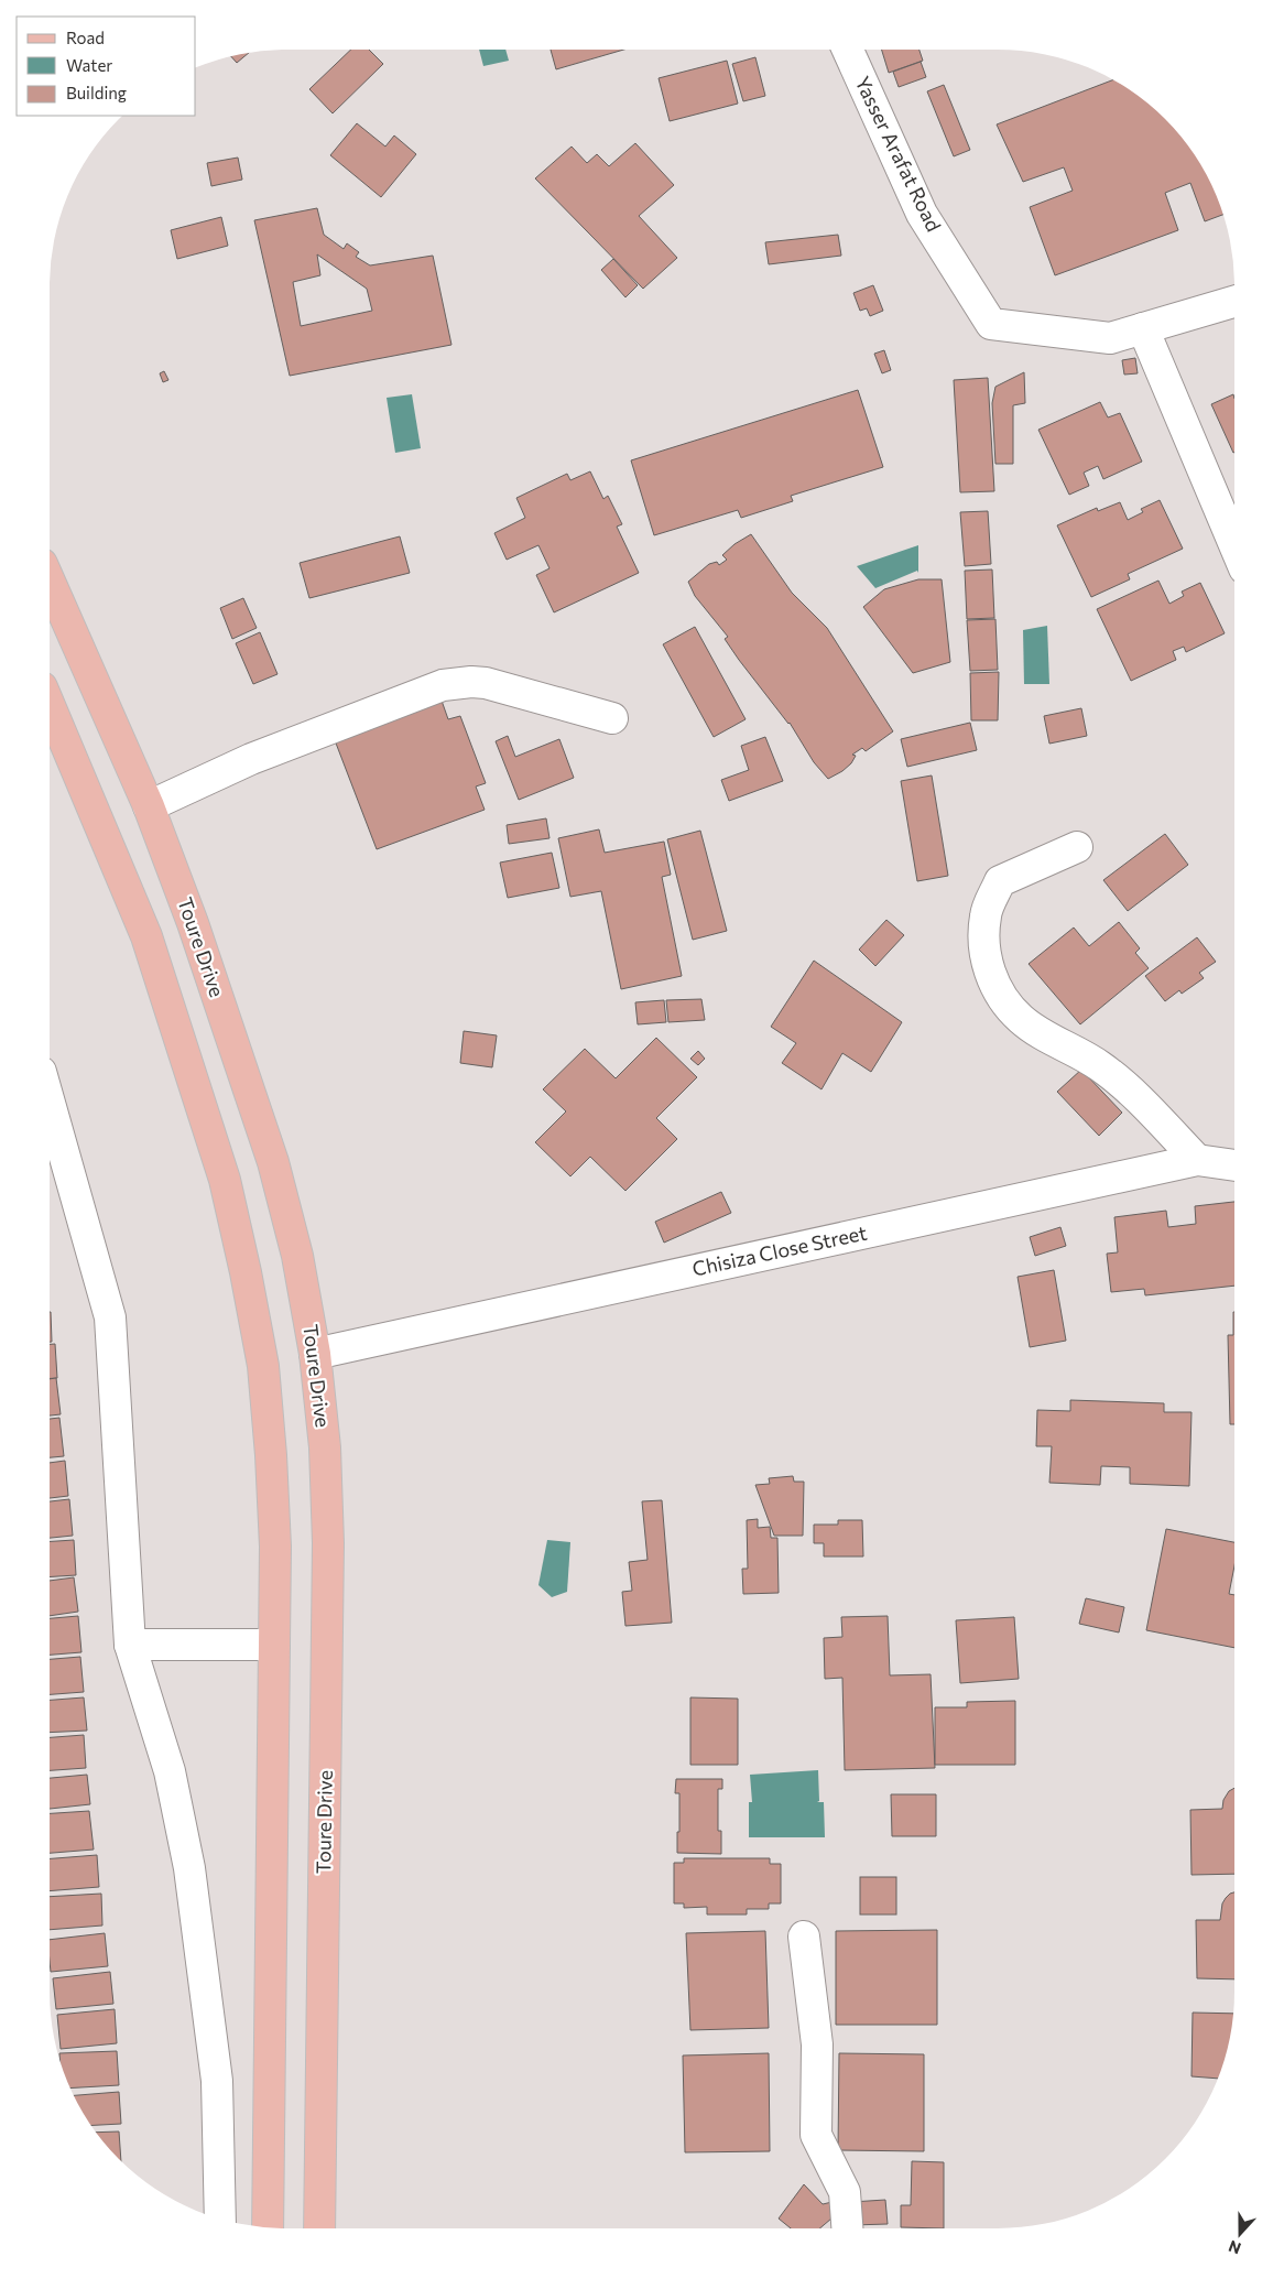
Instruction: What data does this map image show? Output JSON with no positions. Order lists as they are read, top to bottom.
{
  "streets": {
    "main road": ["Toure Drive"],
    "street": ["Yasser Arafat Road", "Chisiza Close Street"]
  },
  "crossings": [
    ["Toure Drive", "Chisiza Close Street"]
  ],
  "legend": ["Road", "Water", "Building"],
  "north": "bottom"
}
